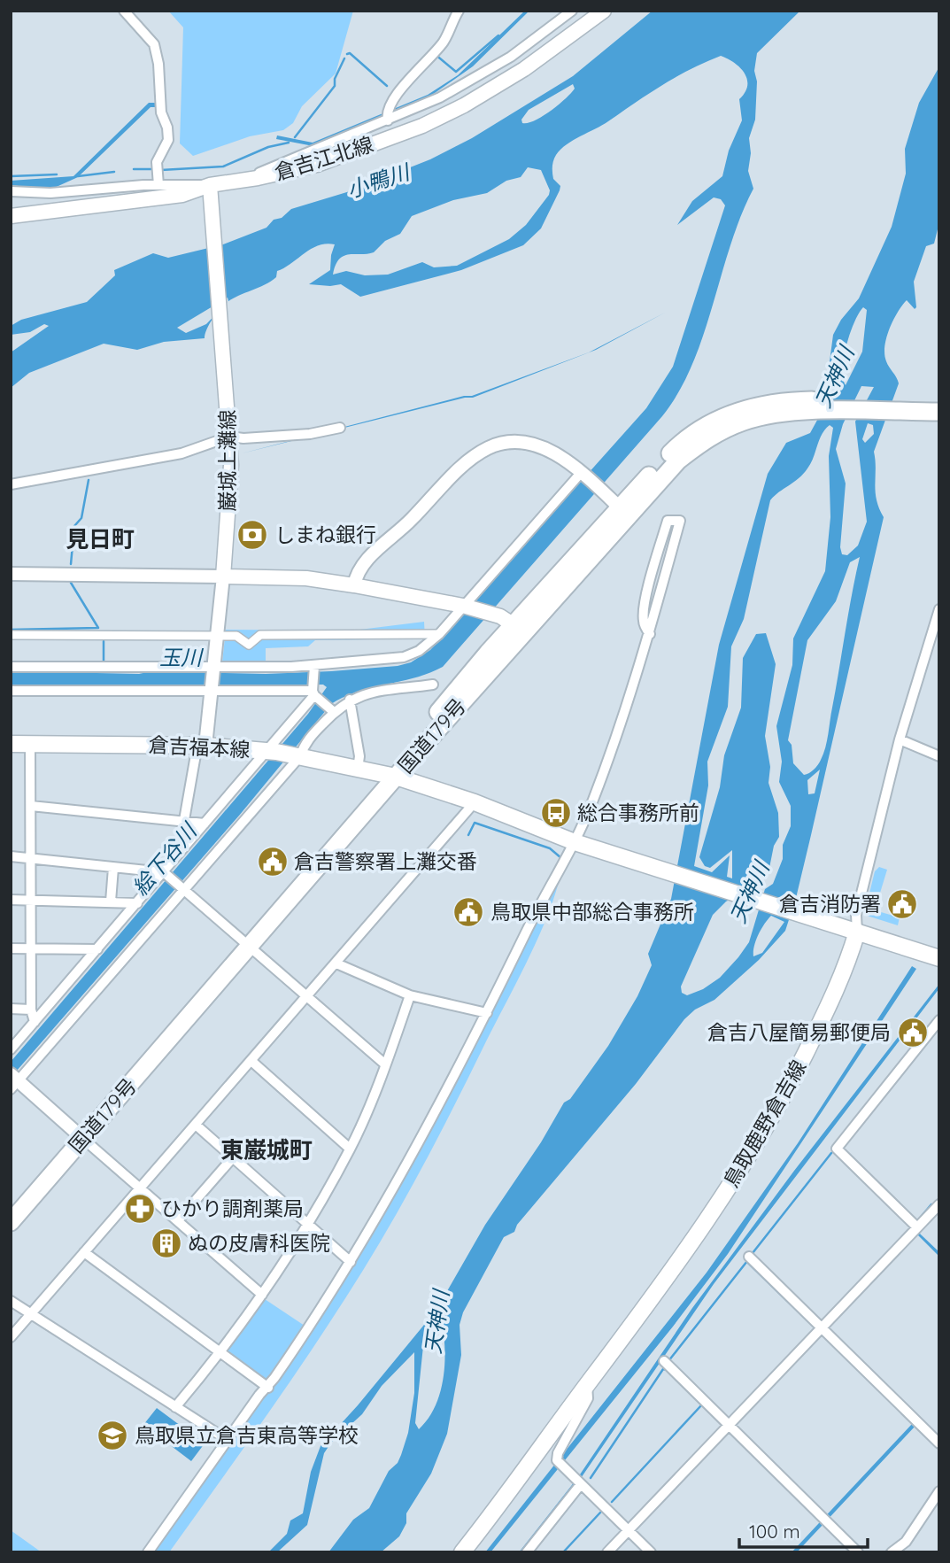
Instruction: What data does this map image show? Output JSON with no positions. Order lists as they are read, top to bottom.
{
  "streets": {
    "highway": ["国道179号"],
    "main road": [
      "倉吉江北線",
      "巌城上灘線",
      "倉吉福本線",
      "鳥取鹿野倉吉線"
    ]
  },
  "crossings": [
    ["倉吉江北線", "巌城上灘線"],
    ["国道179号", "倉吉福本線"]
  ],
  "districts": ["見日町", "東巌城町"],
  "water": [
    "小鴨川",
    "天神川",
    "玉川",
    "絵下谷川"
  ],
  "places": {
    "bank": ["しまね銀行"],
    "bus stop": ["総合事務所前"],
    "public building": [
      "倉吉警察署上灘交番",
      "倉吉消防署",
      "鳥取県中部総合事務所",
      "倉吉八屋簡易郵便局"
    ],
    "pharmacy": ["ひかり調剤薬局"],
    "building": ["ぬの皮膚科医院"],
    "school or university": ["鳥取県立倉吉東高等学校"]
  },
  "scale_bar": "100 m"
}
